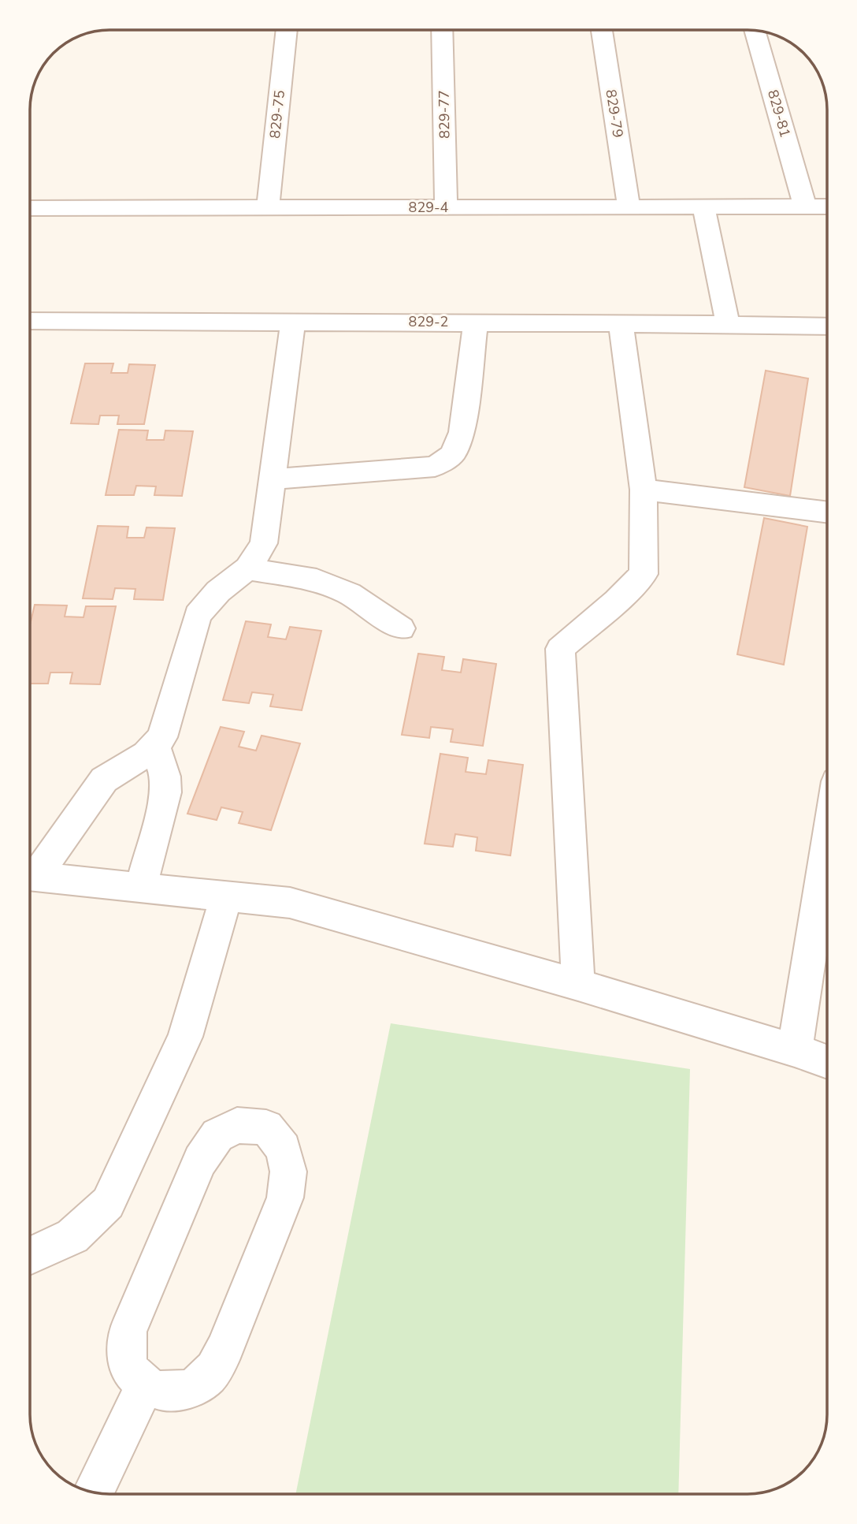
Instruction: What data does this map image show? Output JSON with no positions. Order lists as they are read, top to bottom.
{
  "streets": {
    "street": [
      "829-79",
      "829-81",
      "829-75",
      "829-77",
      "829-4",
      "829-2"
    ]
  },
  "crossings": [
    ["829-79", "829-4"],
    ["829-81", "829-4"],
    ["829-75", "829-4"],
    ["829-77", "829-4"]
  ]
}
